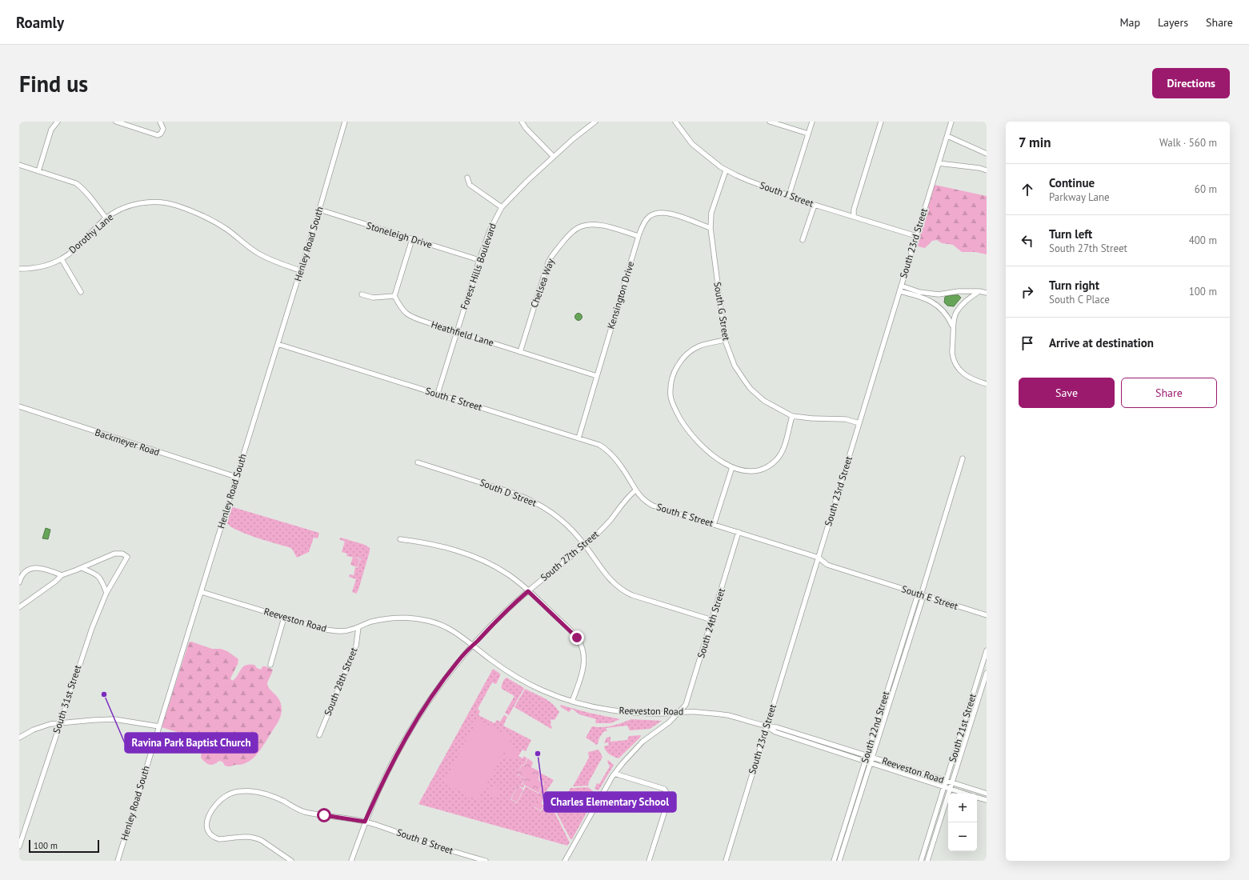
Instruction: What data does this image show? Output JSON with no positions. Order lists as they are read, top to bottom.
{
  "streets": {
    "street": [
      "South J Street",
      "Dorothy Lane",
      "Stoneleigh Drive",
      "South 23rd Street",
      "Henley Road South",
      "Forest Hills Boulevard",
      "Chelsea Way",
      "Kensington Drive",
      "South G Street",
      "Heathfield Lane",
      "South E Street",
      "Backmeyer Road",
      "South D Street",
      "South 27th Street",
      "Reeveston Road",
      "South 24th Street",
      "South 28th Street",
      "South 31st Street",
      "South 22nd Street",
      "South 21st Street",
      "South B Street"
    ]
  },
  "crossings": [
    ["South J Street", "South 23rd Street"],
    ["South J Street", "South G Street"],
    ["Dorothy Lane", "Henley Road South"],
    ["Stoneleigh Drive", "Henley Road South"],
    ["Stoneleigh Drive", "Forest Hills Boulevard"],
    ["South 23rd Street", "South G Street"],
    ["South 23rd Street", "South E Street"],
    ["South 23rd Street", "Reeveston Road"],
    ["Henley Road South", "South E Street"],
    ["Henley Road South", "Backmeyer Road"],
    ["Henley Road South", "Reeveston Road"],
    ["Forest Hills Boulevard", "Heathfield Lane"],
    ["Forest Hills Boulevard", "South E Street"],
    ["Chelsea Way", "Kensington Drive"],
    ["Chelsea Way", "Heathfield Lane"],
    ["Kensington Drive", "South G Street"],
    ["Kensington Drive", "Heathfield Lane"],
    ["Kensington Drive", "South E Street"],
    ["South E Street", "South 27th Street"],
    ["South E Street", "South 24th Street"],
    ["South E Street", "South 22nd Street"],
    ["South D Street", "South 27th Street"],
    ["South D Street", "South 24th Street"],
    ["South 27th Street", "Reeveston Road"],
    ["South 27th Street", "South B Street"],
    ["Reeveston Road", "South 24th Street"],
    ["Reeveston Road", "South 28th Street"],
    ["Reeveston Road", "South 22nd Street"],
    ["Reeveston Road", "South 21st Street"]
  ],
  "places": ["Ravina Park Baptist Church", "Charles Elementary School"],
  "scale_bar": "100 m",
  "page": {
    "header": "Roamly",
    "nav": ["Map", "Layers", "Share"],
    "buttons": [
      "Directions",
      ["Save", "Share"]
    ],
    "title": "Find us",
    "heading": ["7 min", "Walk · 560 m"],
    "list": [
      ["Continue", "Parkway Lane", "60 m"],
      ["Turn left", "South 27th Street", "400 m"],
      ["Turn right", "South C Place", "100 m"],
      "Arrive at destination"
    ],
    "map_buttons": ["+", "−"],
    "scale": "100 m"
  }
}
